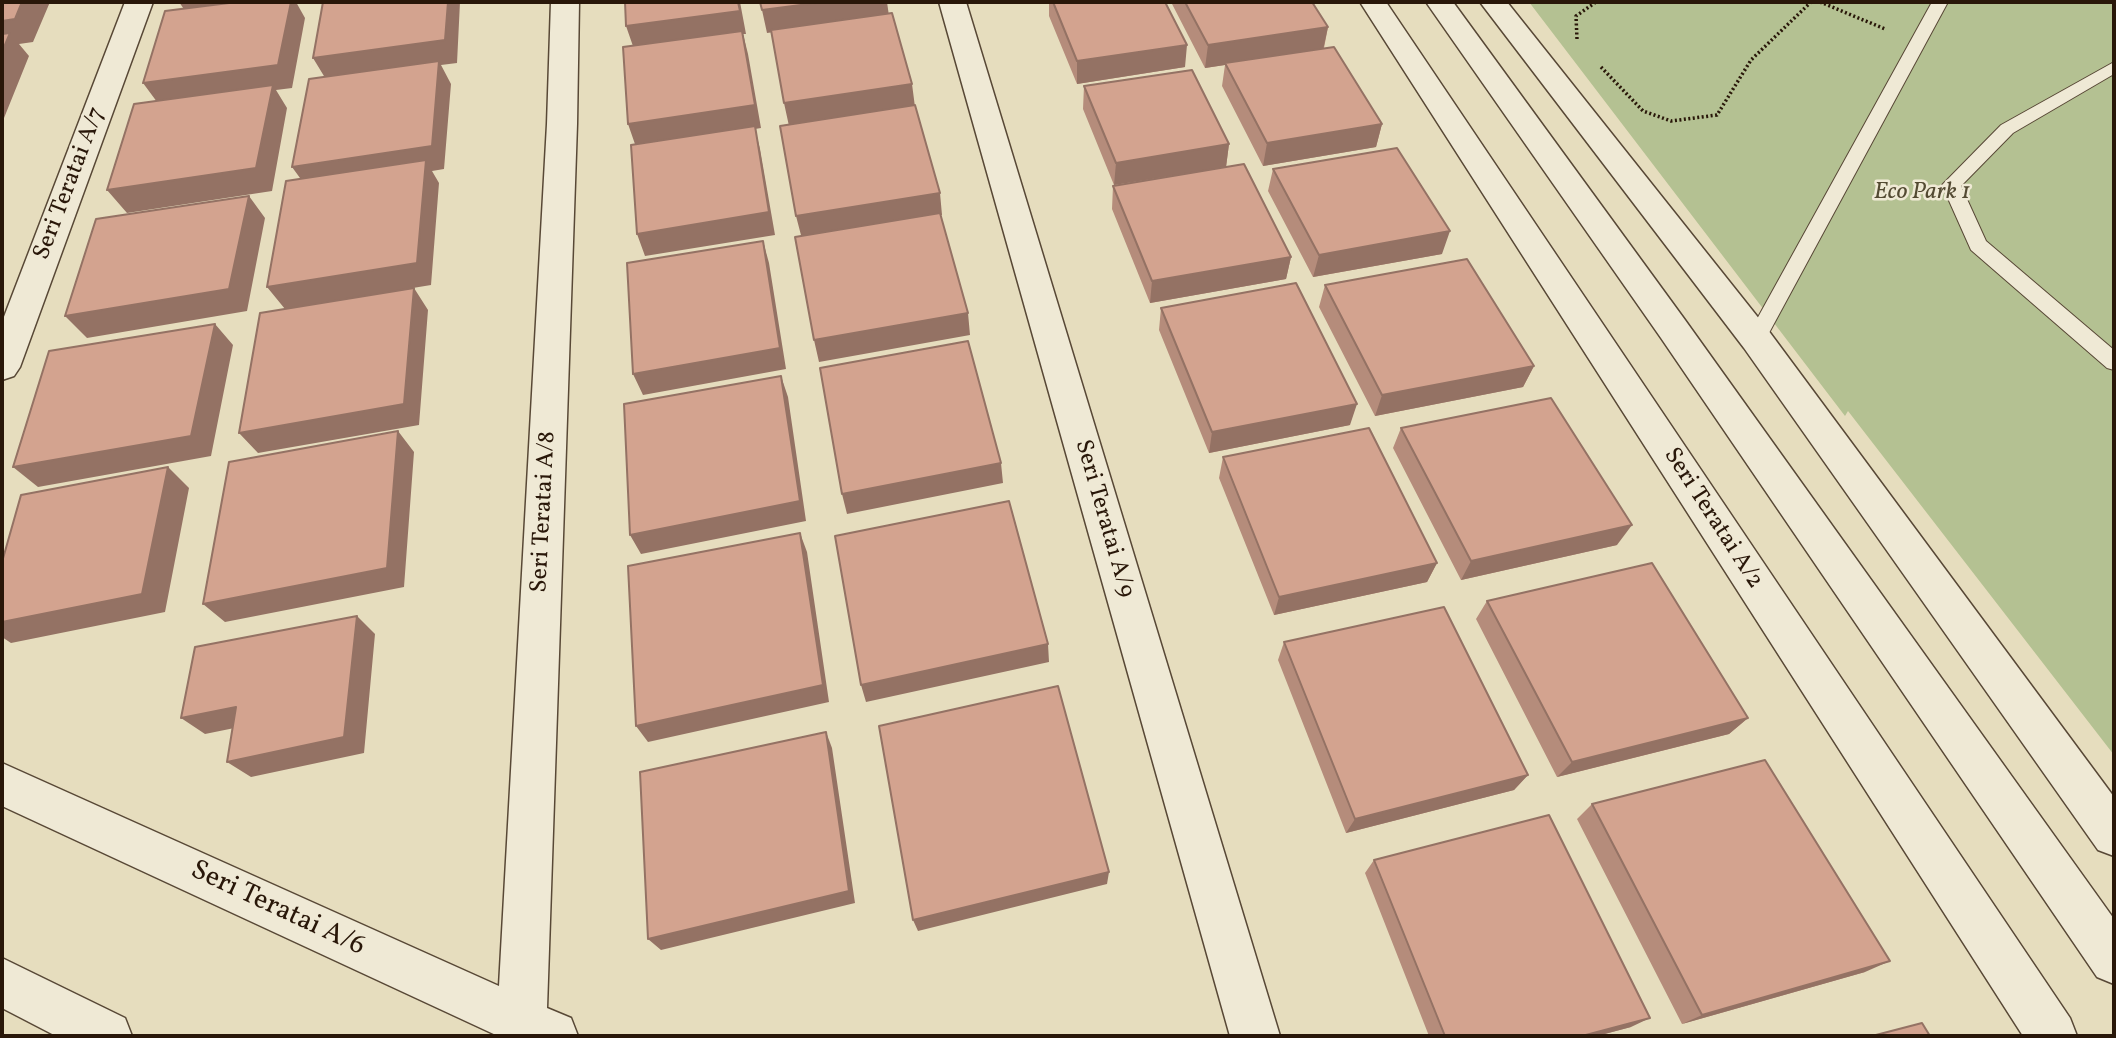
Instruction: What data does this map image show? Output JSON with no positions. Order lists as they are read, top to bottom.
{
  "streets": {
    "street": [
      "Seri Teratai A/7",
      "Seri Teratai A/8",
      "Seri Teratai A/9",
      "Seri Teratai A/2",
      "Seri Teratai A/6"
    ]
  },
  "crossings": [
    ["Seri Teratai A/8", "Seri Teratai A/6"]
  ],
  "parks": ["Eco Park 1"]
}
